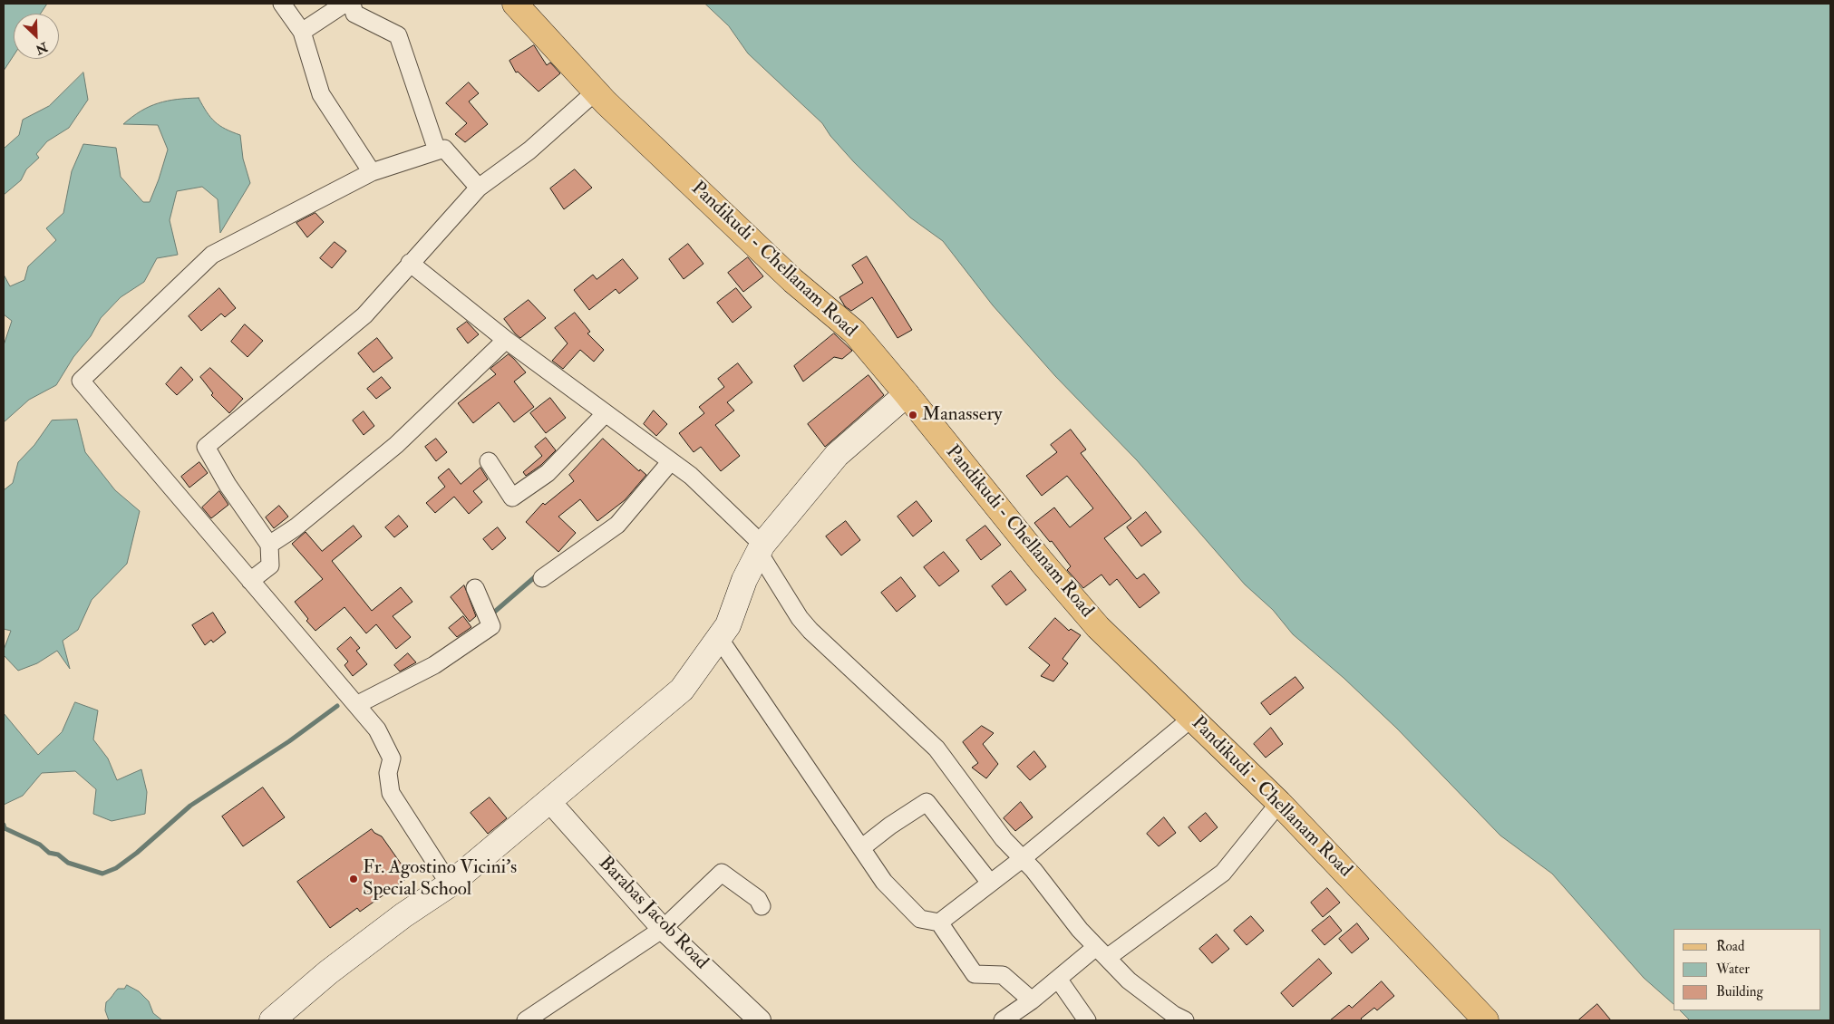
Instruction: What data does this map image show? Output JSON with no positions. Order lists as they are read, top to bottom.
{
  "streets": {
    "main road": ["Pandikudi - Chellanam Road"],
    "street": ["Barabas Jacob Road"]
  },
  "places": ["Manassery", "Fr. Agostino Vicini's Special School"],
  "legend": ["Road", "Water", "Building"],
  "north": "bottom right"
}
